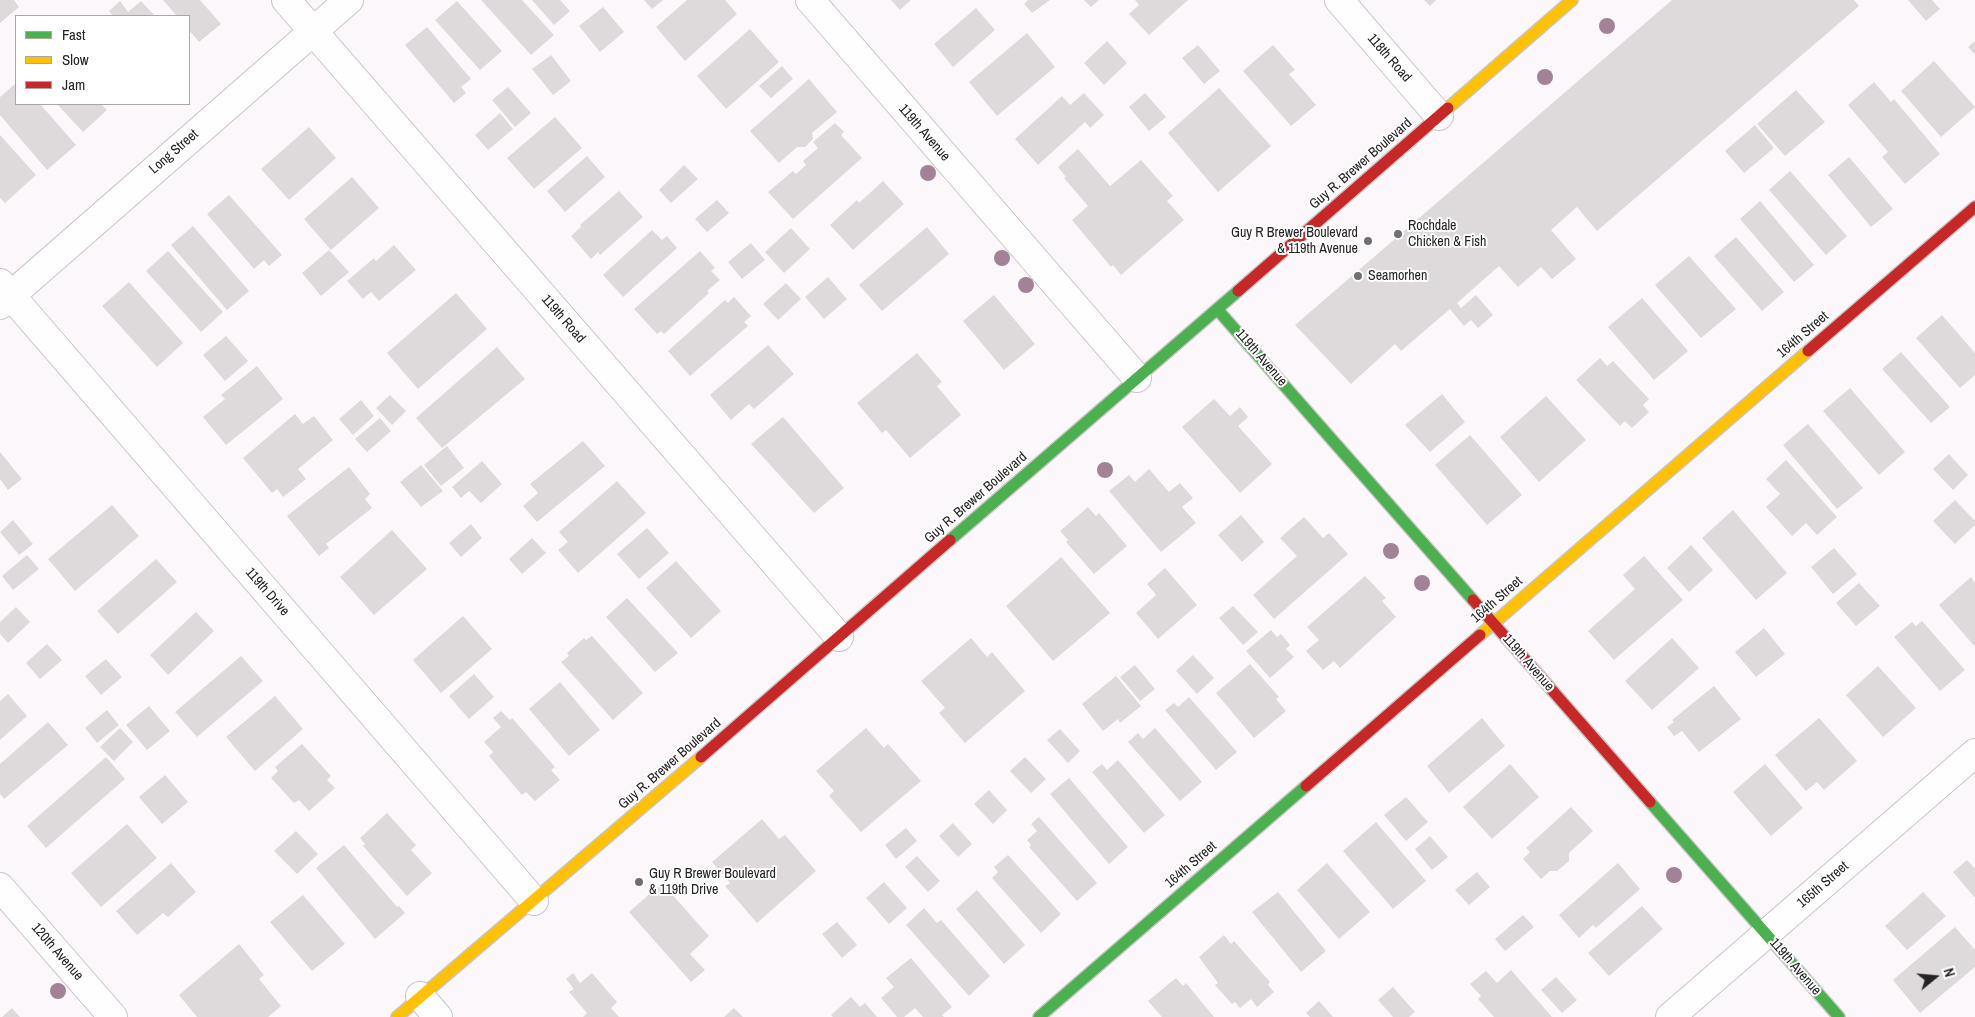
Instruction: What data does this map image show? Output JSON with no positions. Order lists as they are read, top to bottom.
{
  "streets": {
    "street": [
      "118th Road",
      "119th Avenue",
      "Long Street",
      "Guy R. Brewer Boulevard",
      "119th Road",
      "164th Street",
      "119th Drive",
      "165th Street",
      "120th Avenue"
    ]
  },
  "crossings": [
    ["118th Road", "Guy R. Brewer Boulevard"],
    ["119th Avenue", "Guy R. Brewer Boulevard"],
    ["119th Avenue", "164th Street"],
    ["119th Avenue", "165th Street"],
    ["Long Street", "119th Road"],
    ["Long Street", "119th Drive"],
    ["Guy R. Brewer Boulevard", "119th Road"],
    ["Guy R. Brewer Boulevard", "119th Drive"]
  ],
  "places": [
    "Rochdale Chicken & Fish",
    "Guy R Brewer Boulevard & 119th Avenue",
    "Seamorhen",
    "Guy R Brewer Boulevard & 119th Drive"
  ],
  "legend": ["Fast", "Slow", "Jam"],
  "north": "right"
}
